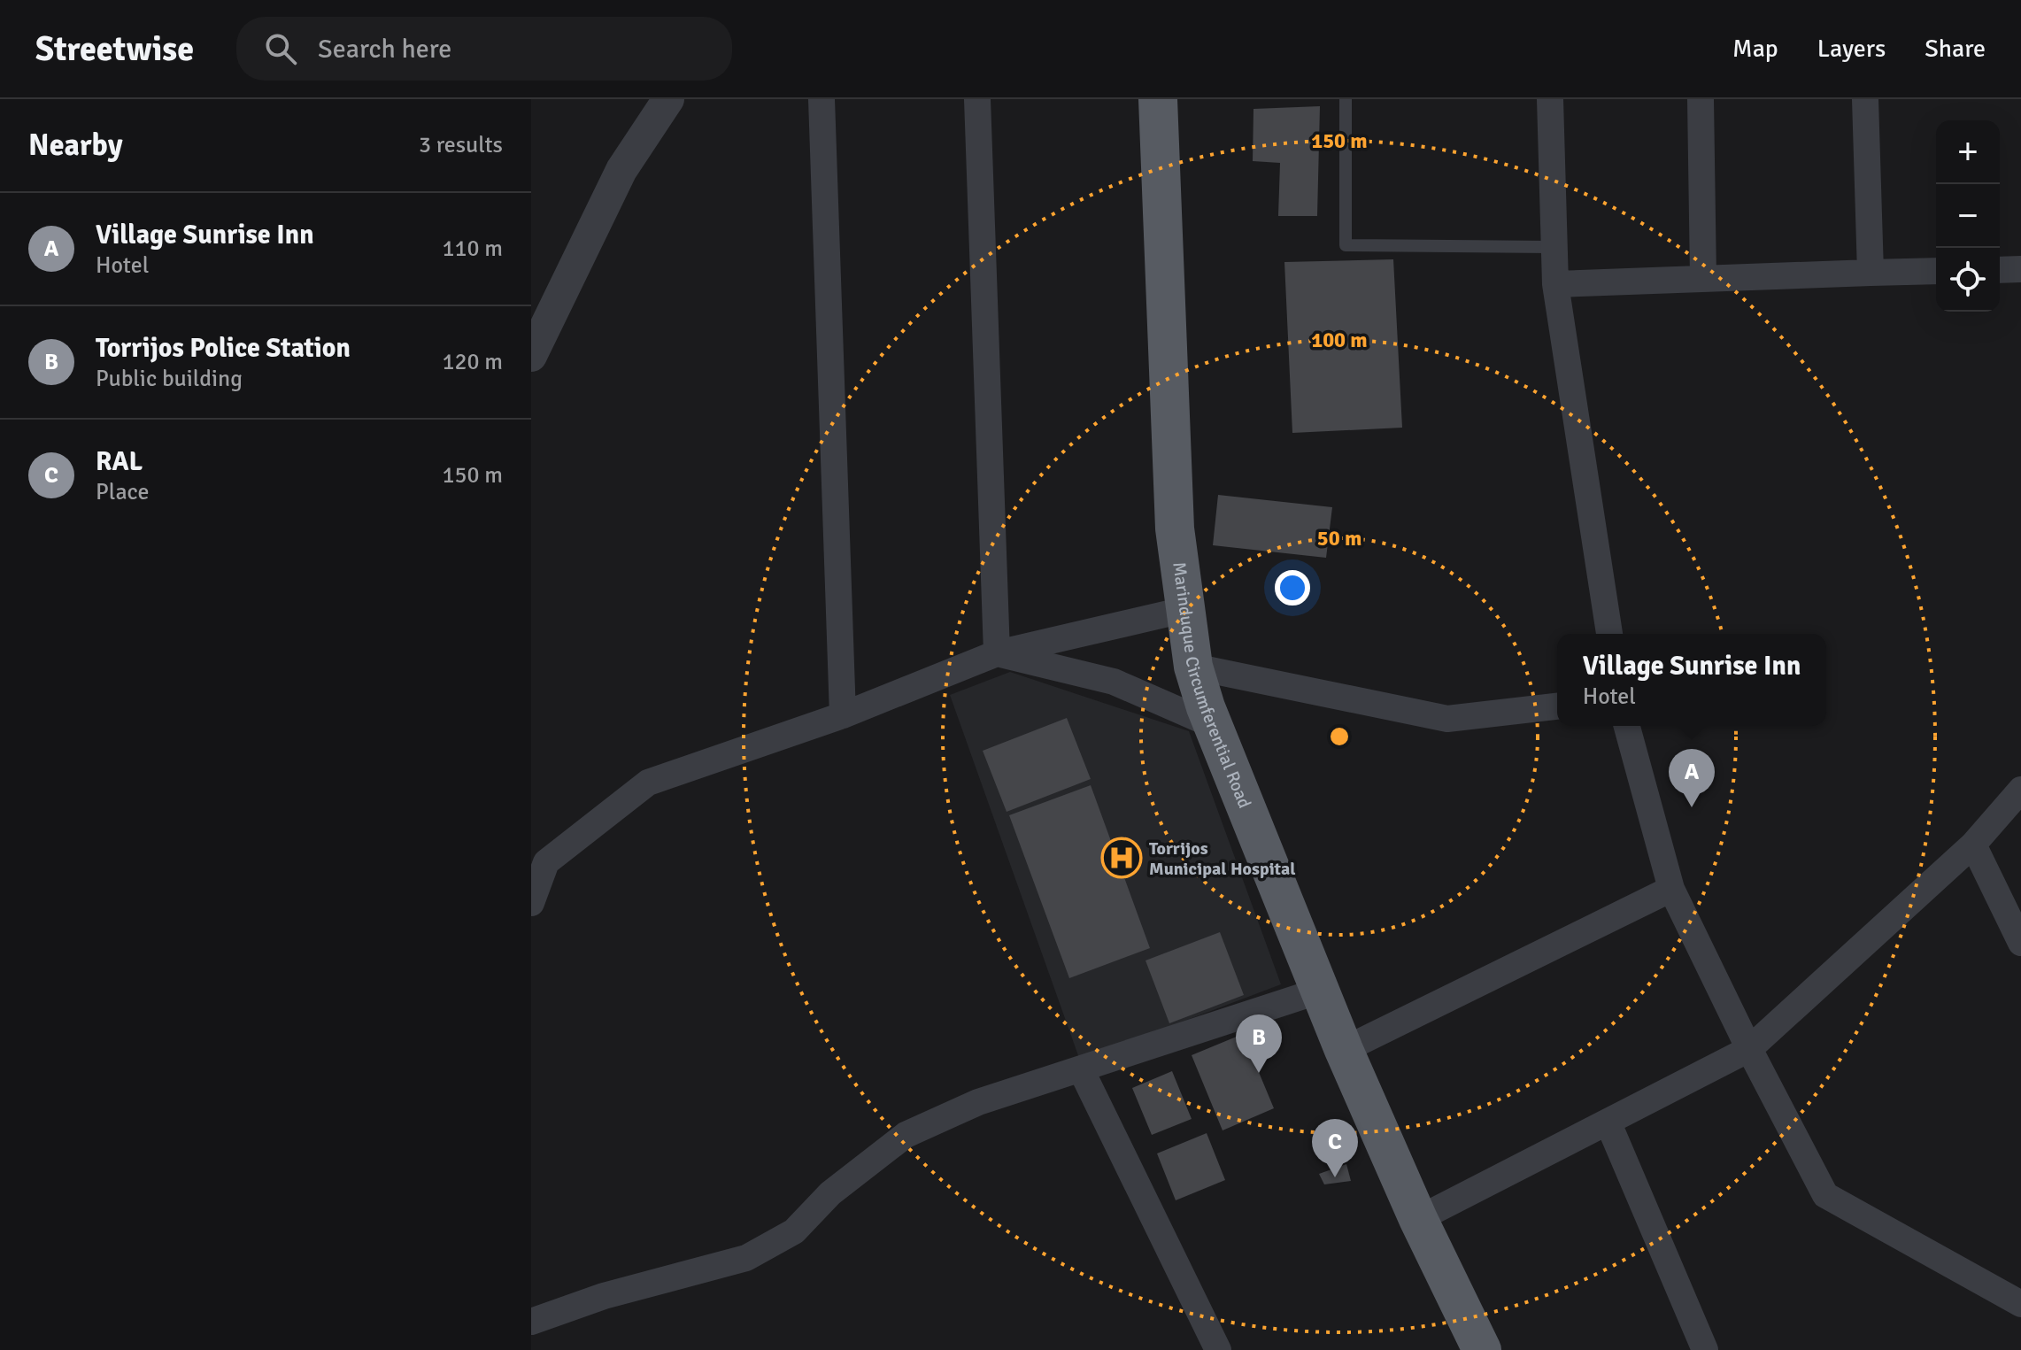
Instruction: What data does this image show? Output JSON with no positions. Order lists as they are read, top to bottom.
{
  "streets": {
    "main road": ["Marinduque Circumferential Road"]
  },
  "places": {
    "hospital": ["Torrijos Municipal Hospital"]
  },
  "page": {
    "header": "Streetwise",
    "search": "Search here",
    "nav": ["Map", "Layers", "Share"],
    "heading": ["Nearby", "3 results"],
    "map_buttons": ["+", "−"],
    "list": [
      {
        "mark": "A",
        "name": "Village Sunrise Inn",
        "note": "Hotel",
        "value": "110 m"
      },
      {
        "mark": "B",
        "name": "Torrijos Police Station",
        "note": "Public building",
        "value": "120 m"
      },
      {
        "mark": "C",
        "name": "RAL",
        "note": "Place",
        "value": "150 m"
      }
    ],
    "popup": ["Village Sunrise Inn", "Hotel"],
    "pins": ["A", "B", "C"]
  },
  "rings": ["150 m", "100 m", "50 m"]
}
